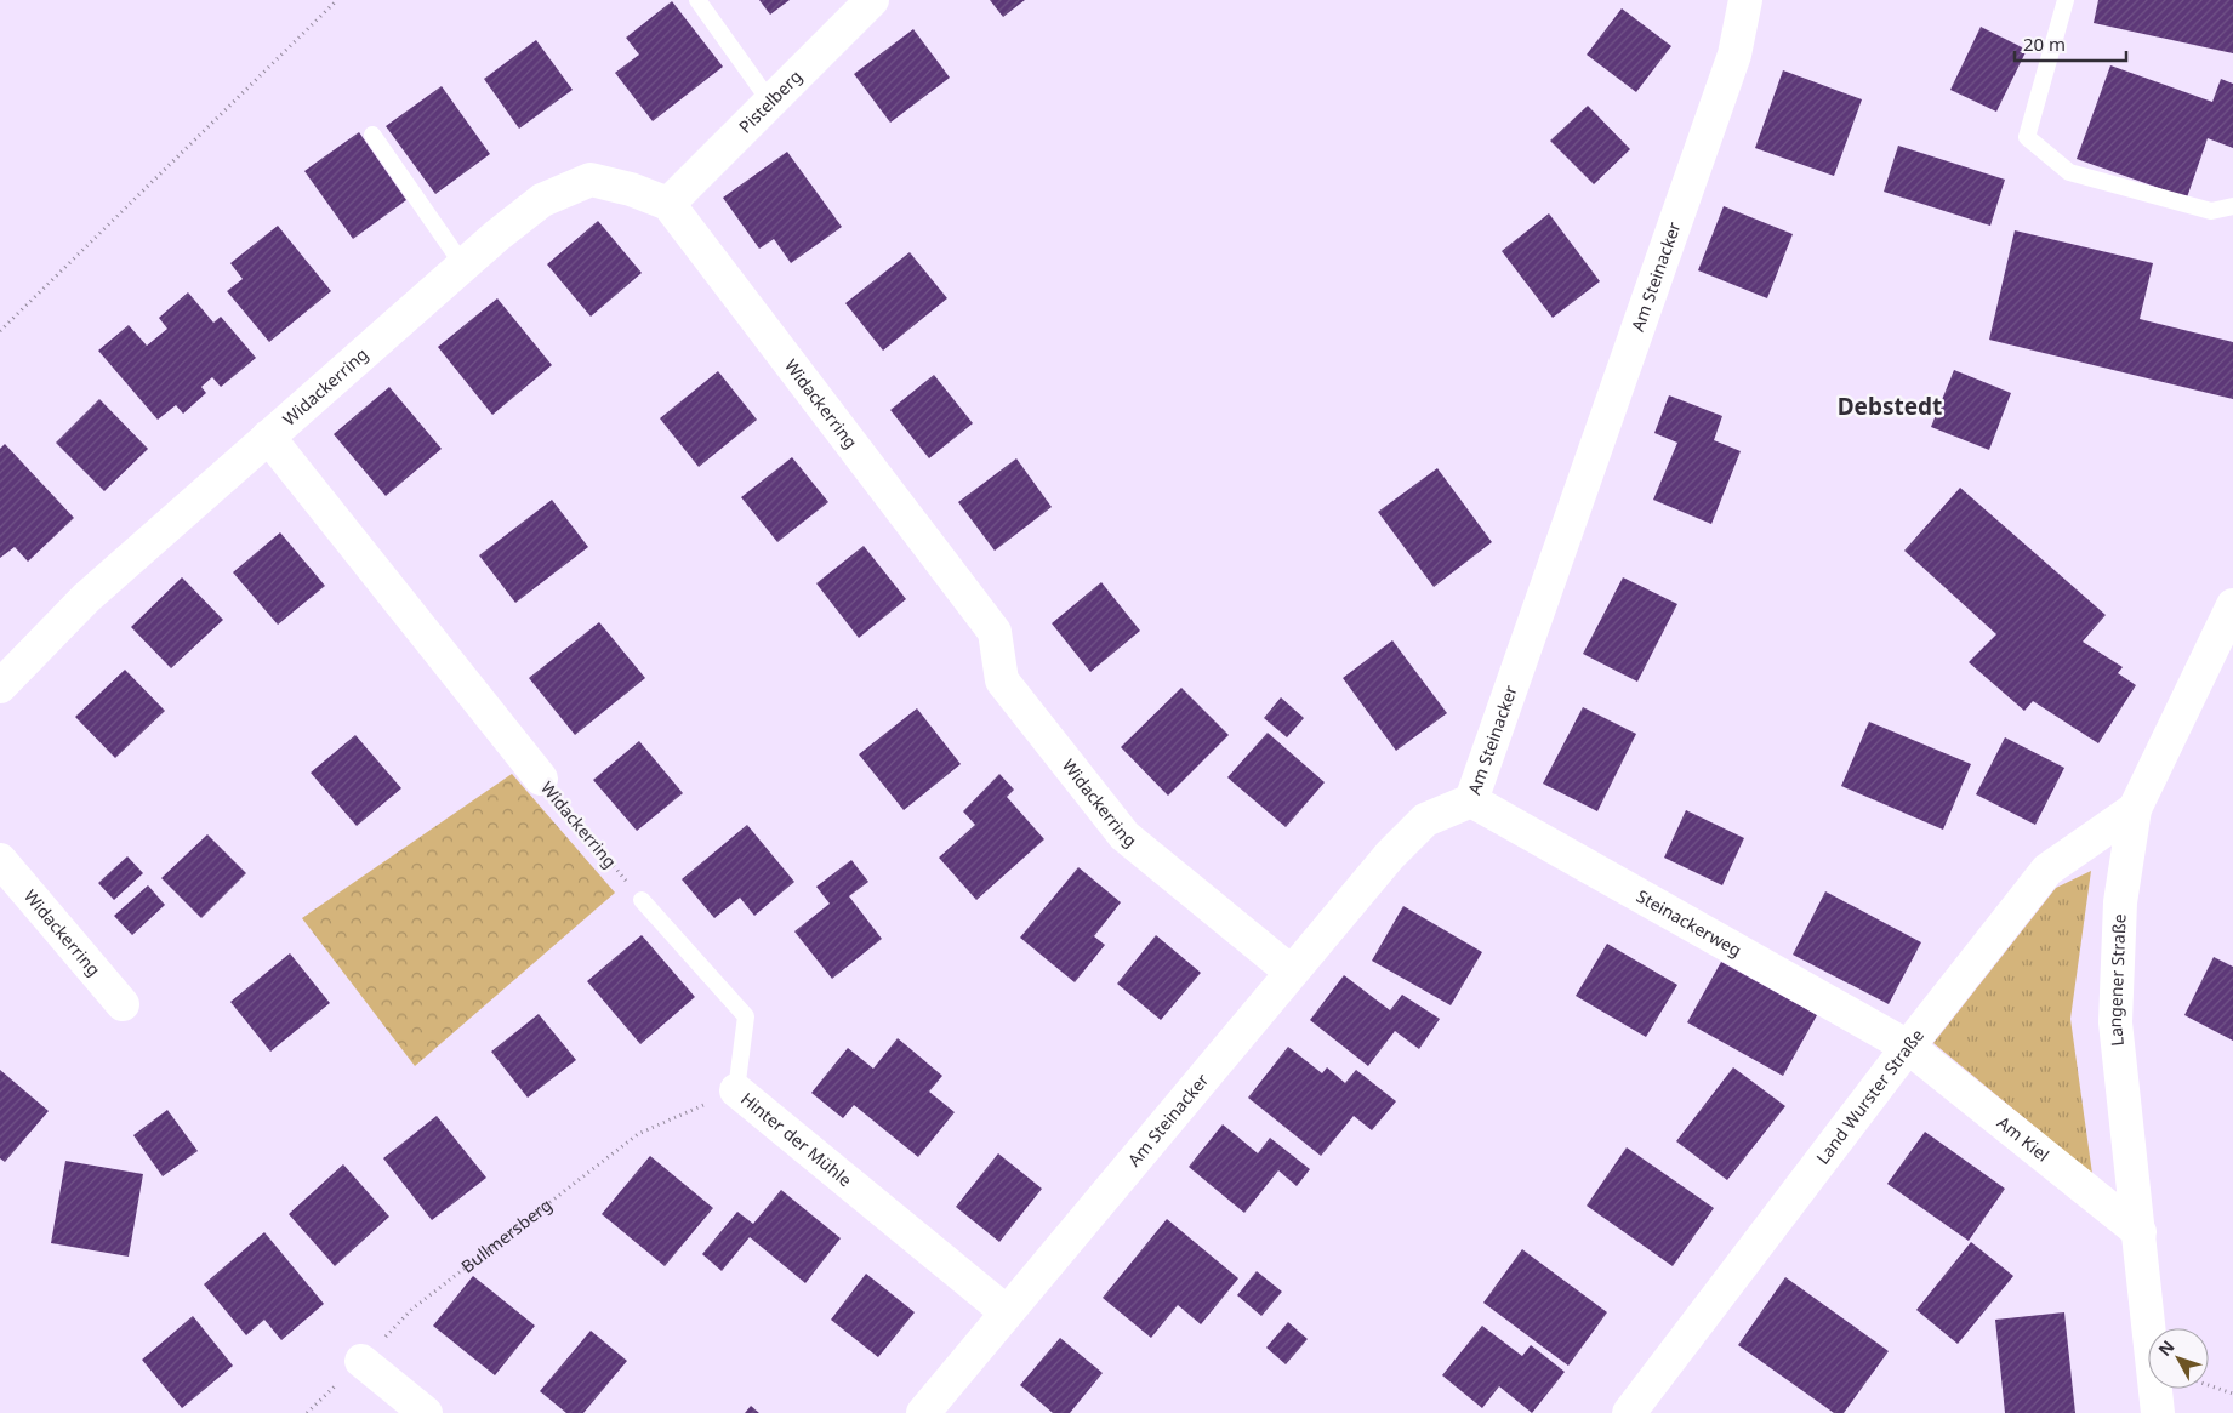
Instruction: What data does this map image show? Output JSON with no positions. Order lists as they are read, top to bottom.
{
  "streets": {
    "street": [
      "Pistelberg",
      "Am Steinacker",
      "Widackerring",
      "Steinackerweg",
      "Langener Straße",
      "Land Wurster Straße",
      "Hinter der Mühle",
      "Am Kiel"
    ],
    "path": ["Bullmersberg"]
  },
  "crossings": [
    ["Pistelberg", "Widackerring"],
    ["Am Steinacker", "Widackerring"],
    ["Am Steinacker", "Steinackerweg"],
    ["Am Steinacker", "Hinter der Mühle"],
    ["Widackerring", "Hinter der Mühle"],
    ["Steinackerweg", "Land Wurster Straße"],
    ["Steinackerweg", "Am Kiel"],
    ["Langener Straße", "Land Wurster Straße"],
    ["Langener Straße", "Am Kiel"],
    ["Land Wurster Straße", "Am Kiel"],
    ["Hinter der Mühle", "Bullmersberg"]
  ],
  "districts": ["Debstedt"],
  "scale_bar": "20 m",
  "north": "top left"
}
